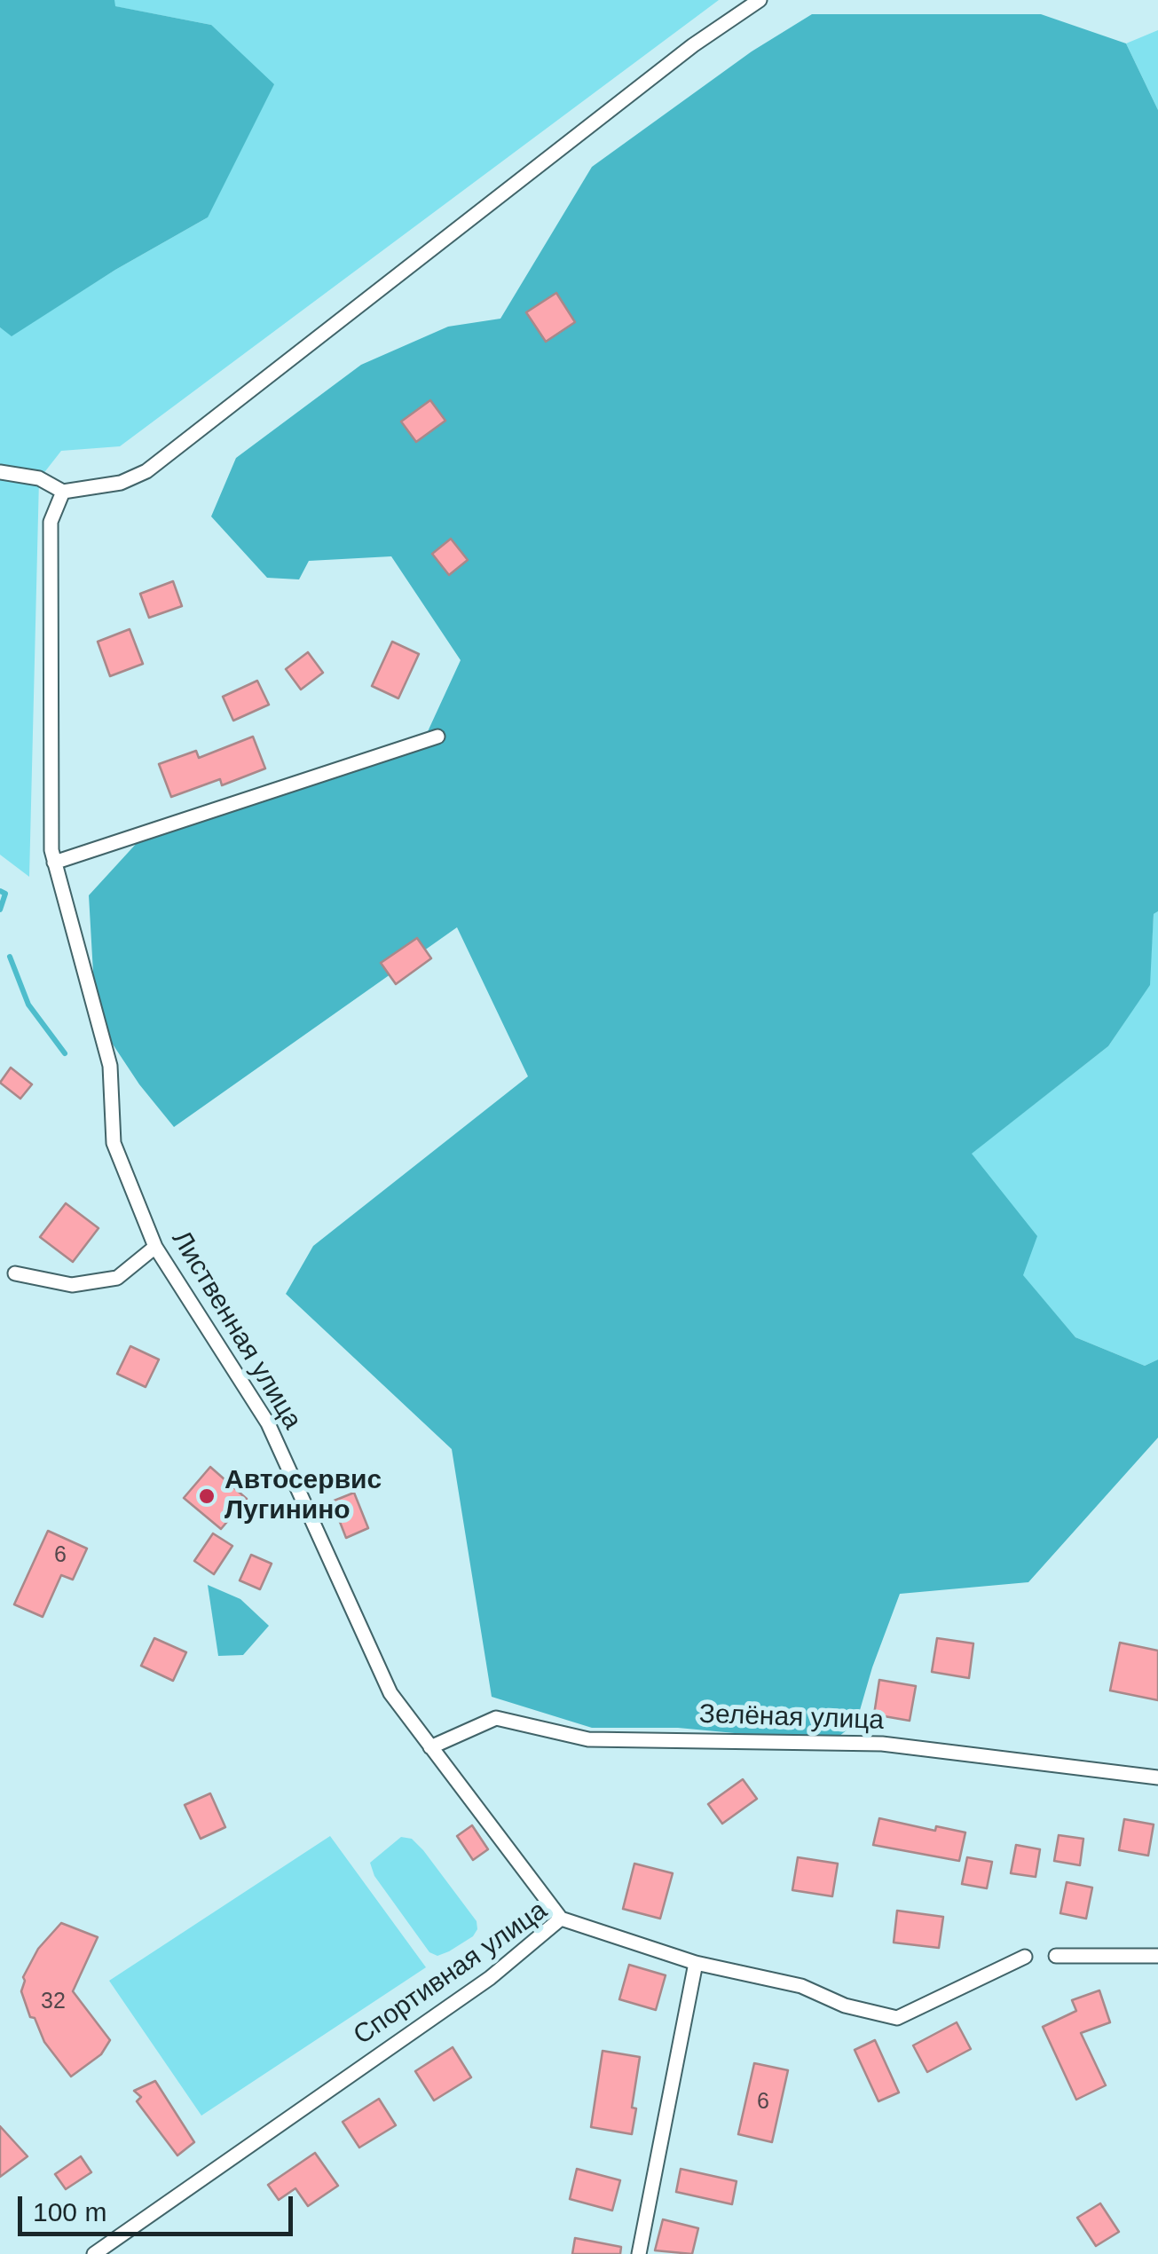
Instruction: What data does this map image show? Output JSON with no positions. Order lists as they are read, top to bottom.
{
  "streets": {
    "street": ["Лиственная улица", "Зелёная улица", "Спортивная улица"]
  },
  "crossings": [
    ["Лиственная улица", "Зелёная улица"],
    ["Лиственная улица", "Спортивная улица"]
  ],
  "places": ["Автосервис Лугинино"],
  "house_numbers": ["6", "32", "6"],
  "scale_bar": "100 m"
}
